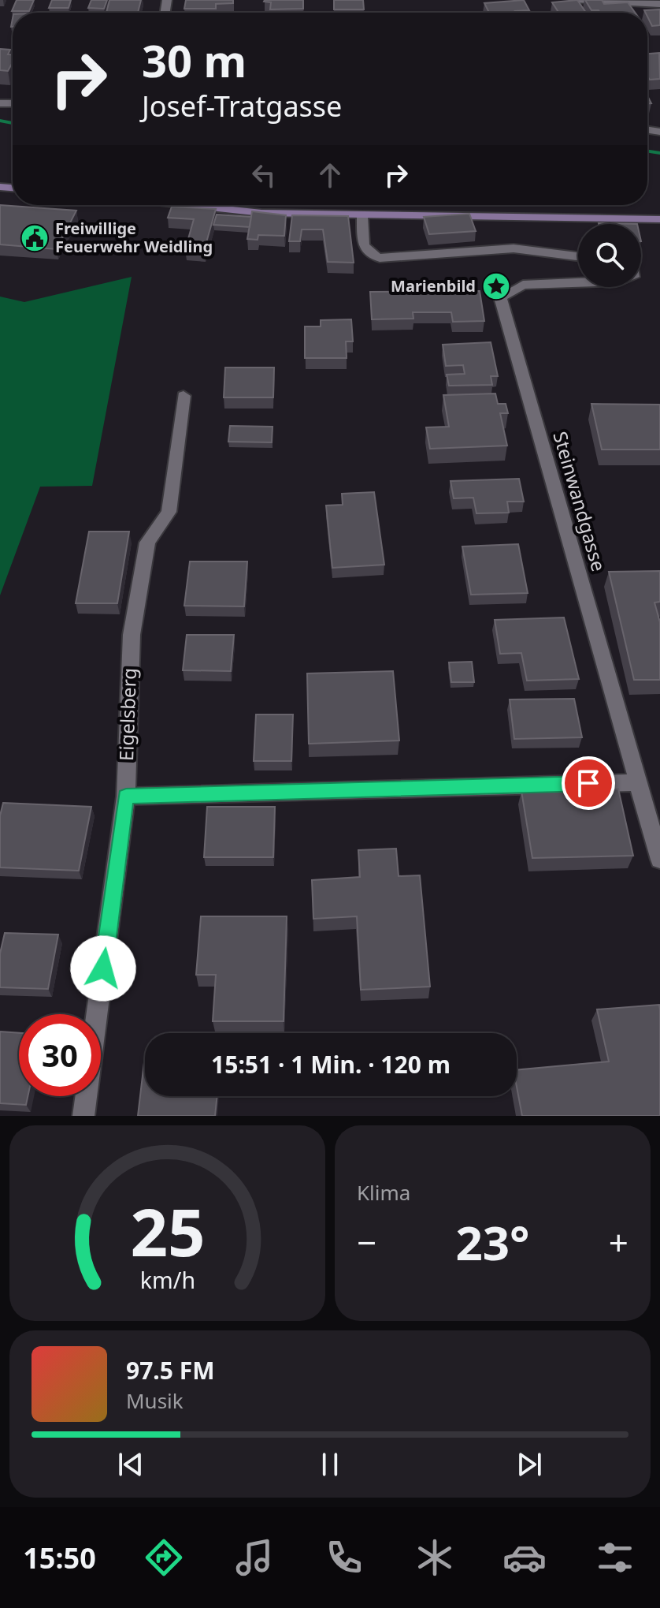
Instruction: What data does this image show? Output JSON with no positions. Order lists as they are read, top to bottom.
{
  "streets": {
    "street": ["Steinwandgasse", "Eigelsberg"]
  },
  "places": {
    "public building": ["Freiwillige Feuerwehr Weidling"],
    "place": ["Marienbild"]
  },
  "page": {
    "turn": ["30 m", "Josef-Tratgasse"],
    "limit": "30",
    "trip": "15:51 · 1 Min. · 120 m",
    "tile": "Klima",
    "heat": ["−", "23°", "+"],
    "song": ["97.5 FM", "Musik"],
    "tabs": "15:50",
    "gauge": ["25", "km/h"]
  }
}
